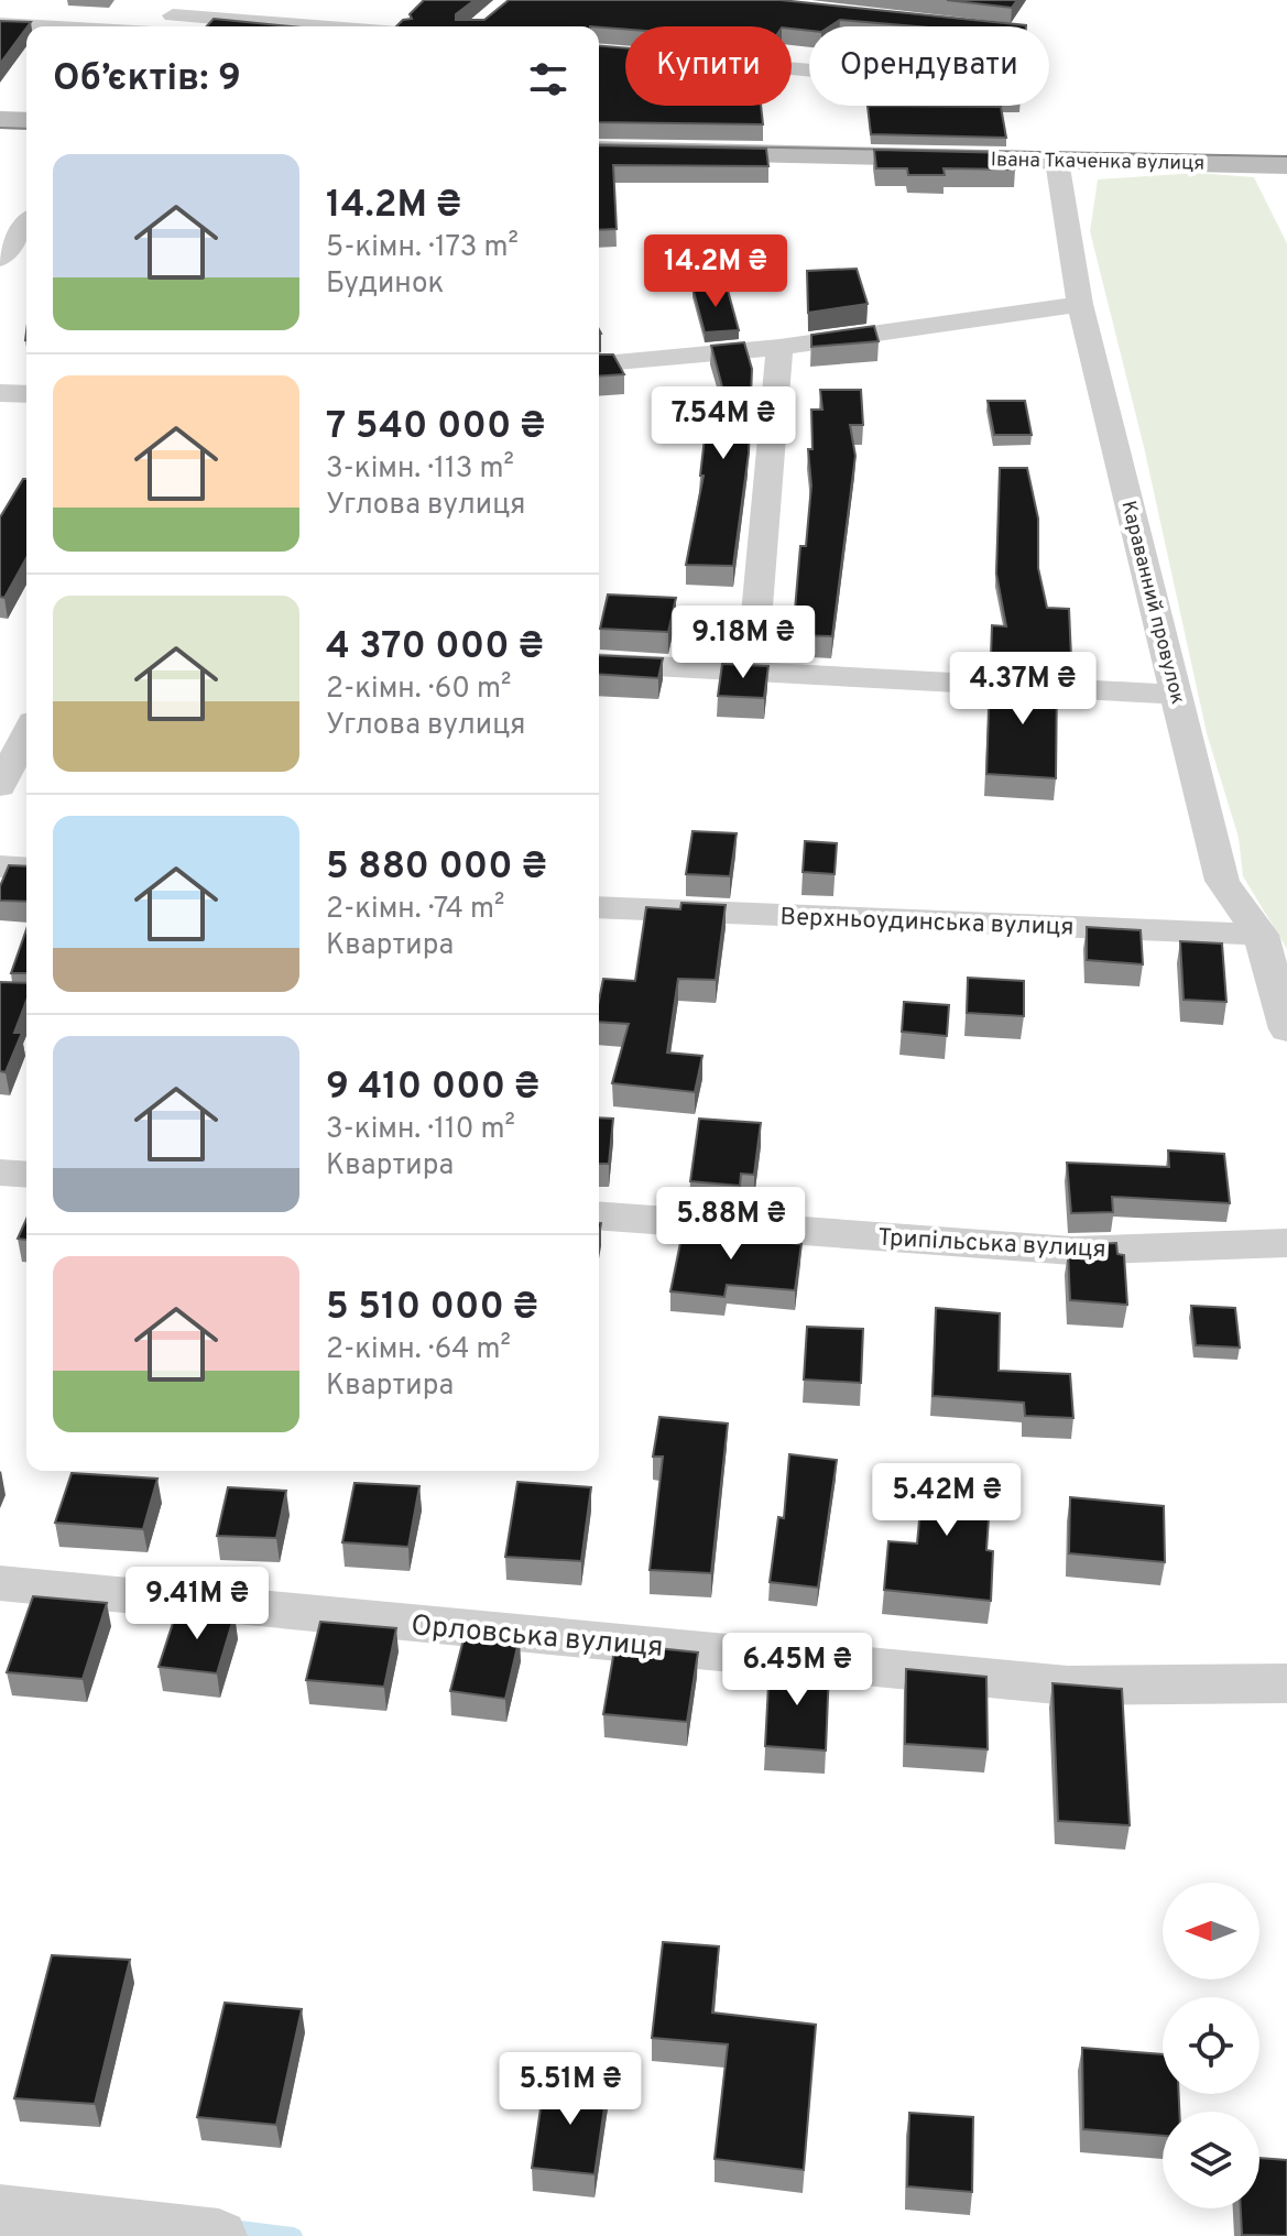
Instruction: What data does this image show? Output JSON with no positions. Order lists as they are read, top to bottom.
{
  "streets": {
    "main road": ["Івана Ткаченка вулиця"],
    "street": [
      "Караванний провулок",
      "Верхньоудинська вулиця",
      "Трипільська вулиця",
      "Орловська вулиця"
    ]
  },
  "crossings": [
    ["Івана Ткаченка вулиця", "Караванний провулок"],
    ["Караванний провулок", "Верхньоудинська вулиця"]
  ],
  "north": "left",
  "page": {
    "chip": ["Купити", "Орендувати"],
    "heading": "Об’єктів: 9",
    "list": [
      {
        "name": "14.2M ₴",
        "note": "5-кімн. · 173 m² · Будинок"
      },
      {
        "name": "7 540 000 ₴",
        "note": "3-кімн. · 113 m² · Углова вулиця"
      },
      {
        "name": "4 370 000 ₴",
        "note": "2-кімн. · 60 m² · Углова вулиця"
      },
      {
        "name": "5 880 000 ₴",
        "note": "2-кімн. · 74 m² · Квартира"
      },
      {
        "name": "9 410 000 ₴",
        "note": "3-кімн. · 110 m² · Квартира"
      },
      {
        "name": "5 510 000 ₴",
        "note": "2-кімн. · 64 m² · Квартира"
      }
    ],
    "price": [
      "14.2M ₴",
      "7.54M ₴",
      "9.18M ₴",
      "4.37M ₴",
      "5.88M ₴",
      "5.42M ₴",
      "9.41M ₴",
      "6.45M ₴",
      "5.51M ₴"
    ]
  }
}
